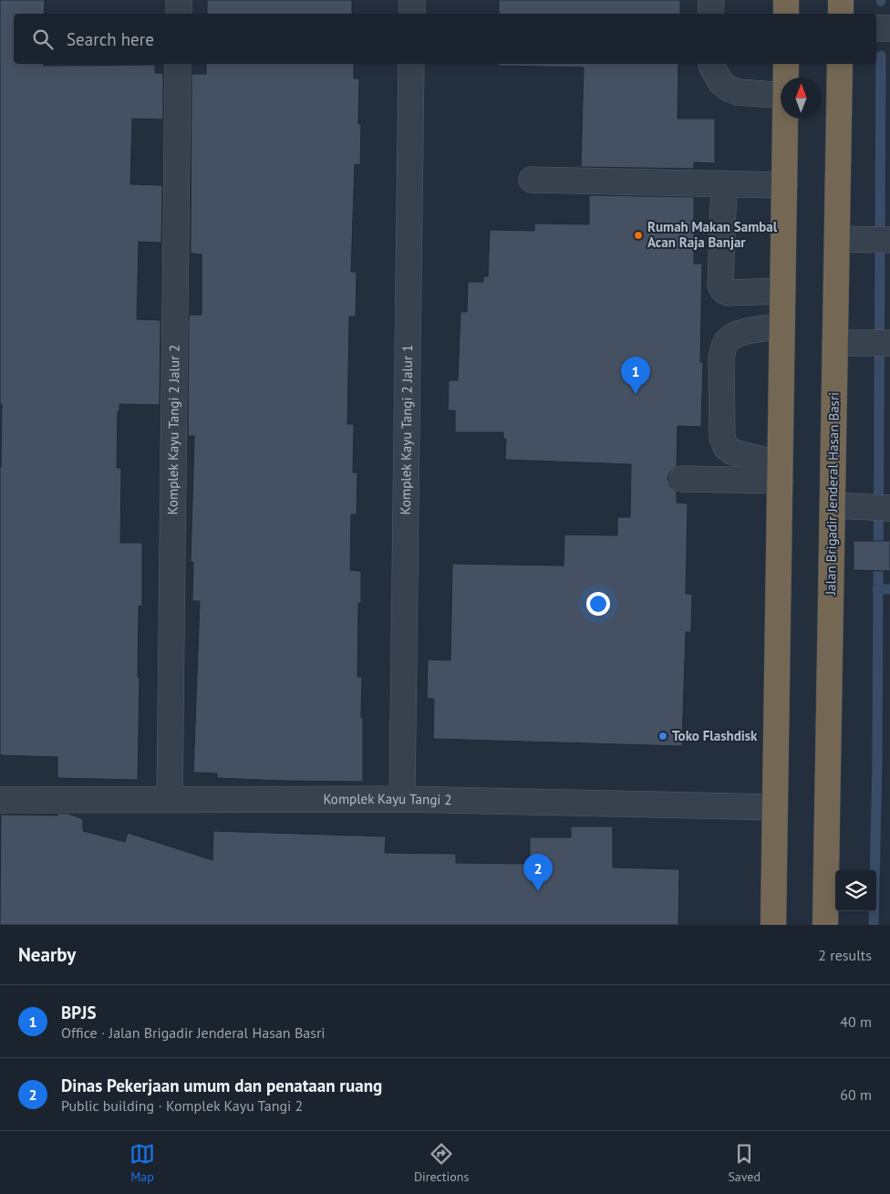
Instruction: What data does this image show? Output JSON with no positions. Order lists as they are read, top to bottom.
{
  "streets": {
    "highway": ["Jalan Brigadir Jenderal Hasan Basri"],
    "street": ["Komplek Kayu Tangi 2 Jalur 2", "Komplek Kayu Tangi 2 Jalur 1", "Komplek Kayu Tangi 2"]
  },
  "crossings": [
    ["Komplek Kayu Tangi 2 Jalur 2", "Komplek Kayu Tangi 2"],
    ["Komplek Kayu Tangi 2 Jalur 1", "Komplek Kayu Tangi 2"]
  ],
  "places": ["Rumah Makan Sambal Acan Raja Banjar", "Toko Flashdisk"],
  "north": "top",
  "page": {
    "search": "Search here",
    "pins": ["1", "2"],
    "heading": ["Nearby", "2 results"],
    "list": [
      {
        "mark": "1",
        "name": "BPJS",
        "note": "Office · Jalan Brigadir Jenderal Hasan Basri",
        "value": "40 m"
      },
      {
        "mark": "2",
        "name": "Dinas Pekerjaan umum dan penataan ruang",
        "note": "Public building · Komplek Kayu Tangi 2",
        "value": "60 m"
      }
    ],
    "nav": ["Map", "Directions", "Saved"]
  }
}
